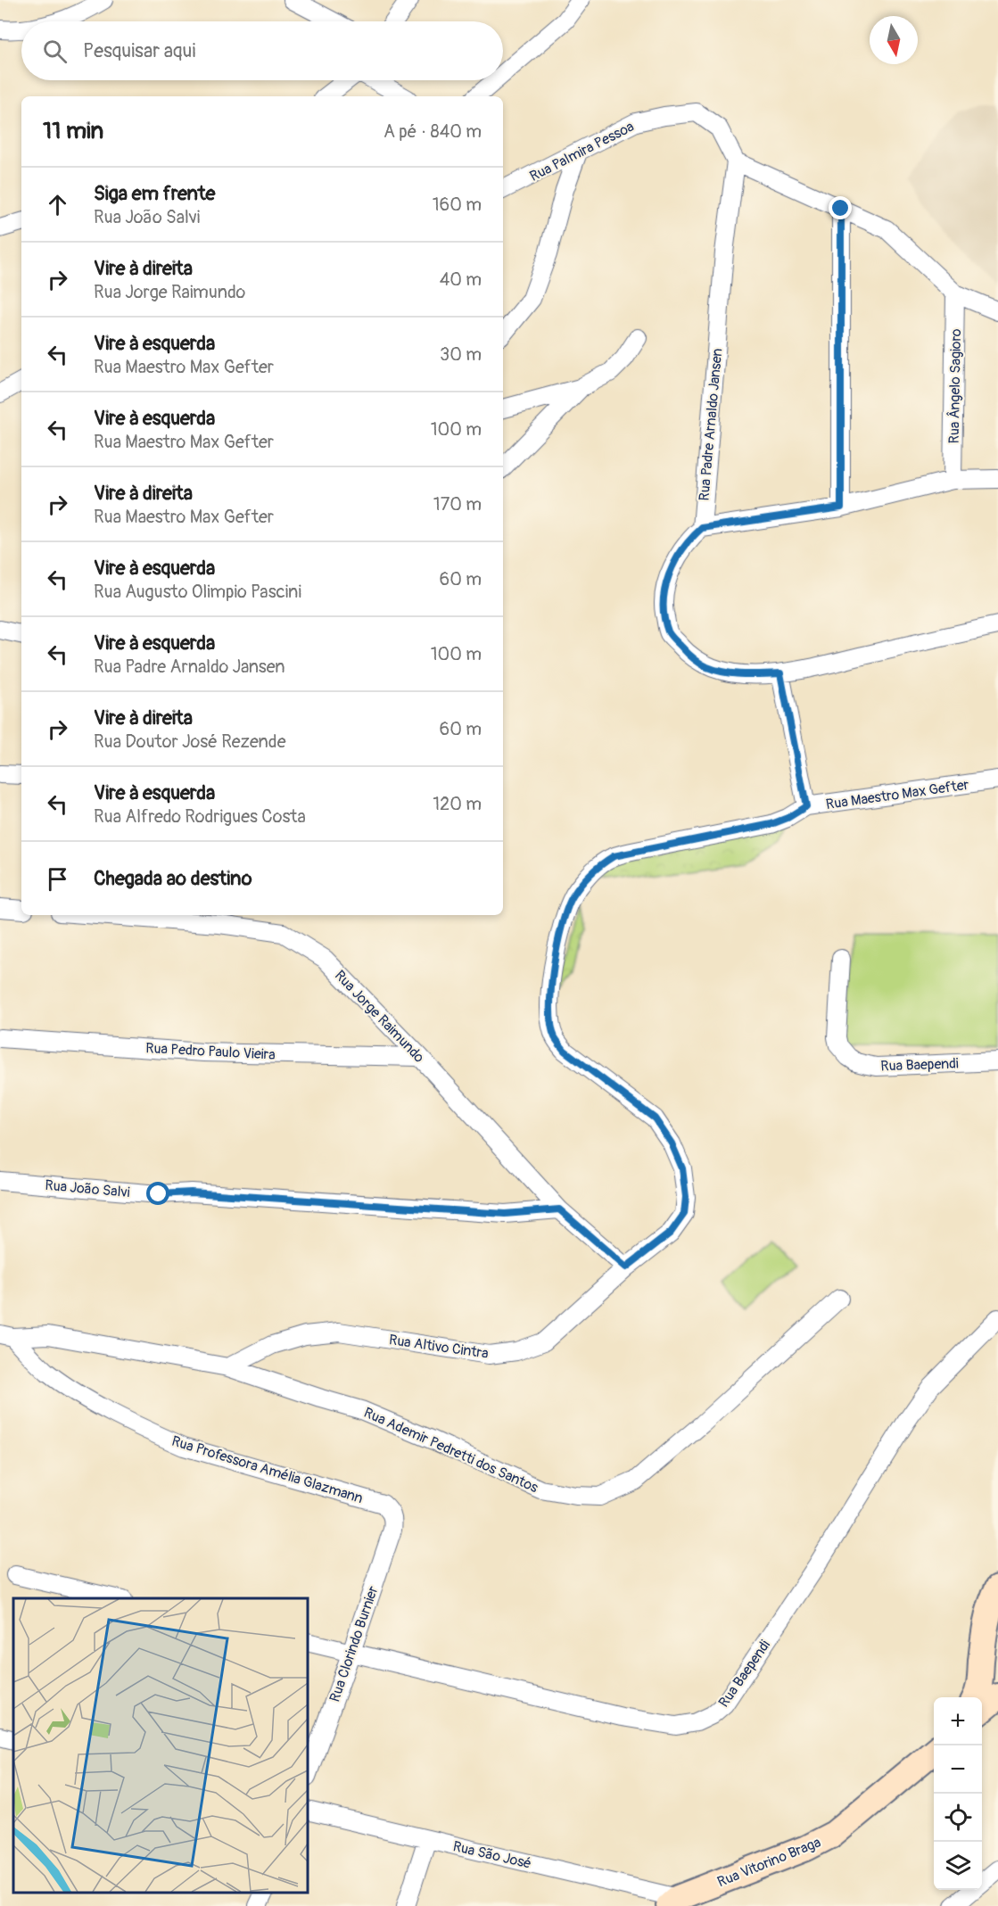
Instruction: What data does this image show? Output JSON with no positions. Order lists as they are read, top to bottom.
{
  "streets": {
    "main road": ["Rua Vitorino Braga"],
    "street": [
      "Rua Palmira Pessoa",
      "Rua Ângelo Sagioro",
      "Rua Padre Arnaldo Jansen",
      "Rua Maestro Max Gefter",
      "Rua Jorge Raimundo",
      "Rua Pedro Paulo Vieira",
      "Rua Baependi",
      "Rua João Salvi",
      "Rua Altivo Cintra",
      "Rua Ademir Pedretti dos Santos",
      "Rua Professora Amélia Glazmann",
      "Rua Clorindo Burnier",
      "Rua São José"
    ]
  },
  "crossings": [
    ["Rua Palmira Pessoa", "Rua Padre Arnaldo Jansen"],
    ["Rua Maestro Max Gefter", "Rua Jorge Raimundo"],
    ["Rua Maestro Max Gefter", "Rua Altivo Cintra"],
    ["Rua Jorge Raimundo", "Rua Pedro Paulo Vieira"],
    ["Rua Jorge Raimundo", "Rua João Salvi"],
    ["Rua Jorge Raimundo", "Rua Altivo Cintra"],
    ["Rua Baependi", "Rua Clorindo Burnier"],
    ["Rua Altivo Cintra", "Rua Ademir Pedretti dos Santos"],
    ["Rua Ademir Pedretti dos Santos", "Rua Professora Amélia Glazmann"],
    ["Rua Professora Amélia Glazmann", "Rua Clorindo Burnier"],
    ["Rua São José", "Rua Vitorino Braga"]
  ],
  "north": "bottom",
  "page": {
    "search": "Pesquisar aqui",
    "heading": ["11 min", "A pé · 840 m"],
    "list": [
      ["Siga em frente", "Rua João Salvi", "160 m"],
      ["Vire à direita", "Rua Jorge Raimundo", "40 m"],
      ["Vire à esquerda", "Rua Maestro Max Gefter", "30 m"],
      ["Vire à esquerda", "Rua Maestro Max Gefter", "100 m"],
      ["Vire à direita", "Rua Maestro Max Gefter", "170 m"],
      ["Vire à esquerda", "Rua Augusto Olimpio Pascini", "60 m"],
      ["Vire à esquerda", "Rua Padre Arnaldo Jansen", "100 m"],
      ["Vire à direita", "Rua Doutor José Rezende", "60 m"],
      ["Vire à esquerda", "Rua Alfredo Rodrigues Costa", "120 m"],
      "Chegada ao destino"
    ],
    "map_buttons": ["+", "−"]
  }
}
